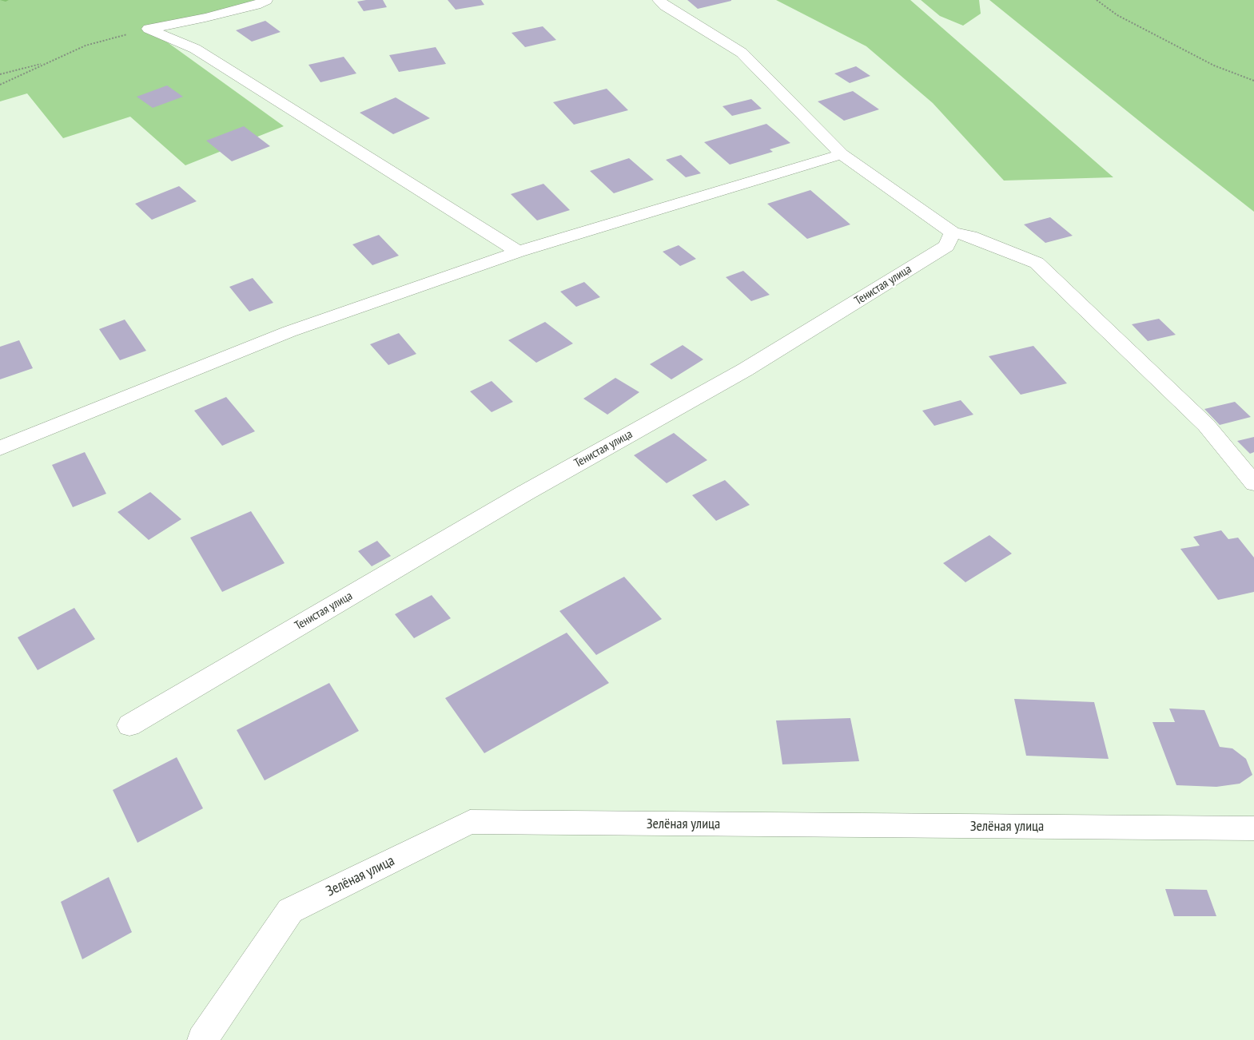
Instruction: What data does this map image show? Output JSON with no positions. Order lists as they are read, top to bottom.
{
  "streets": {
    "street": ["Тенистая улица", "Зелёная улица"]
  }
}
